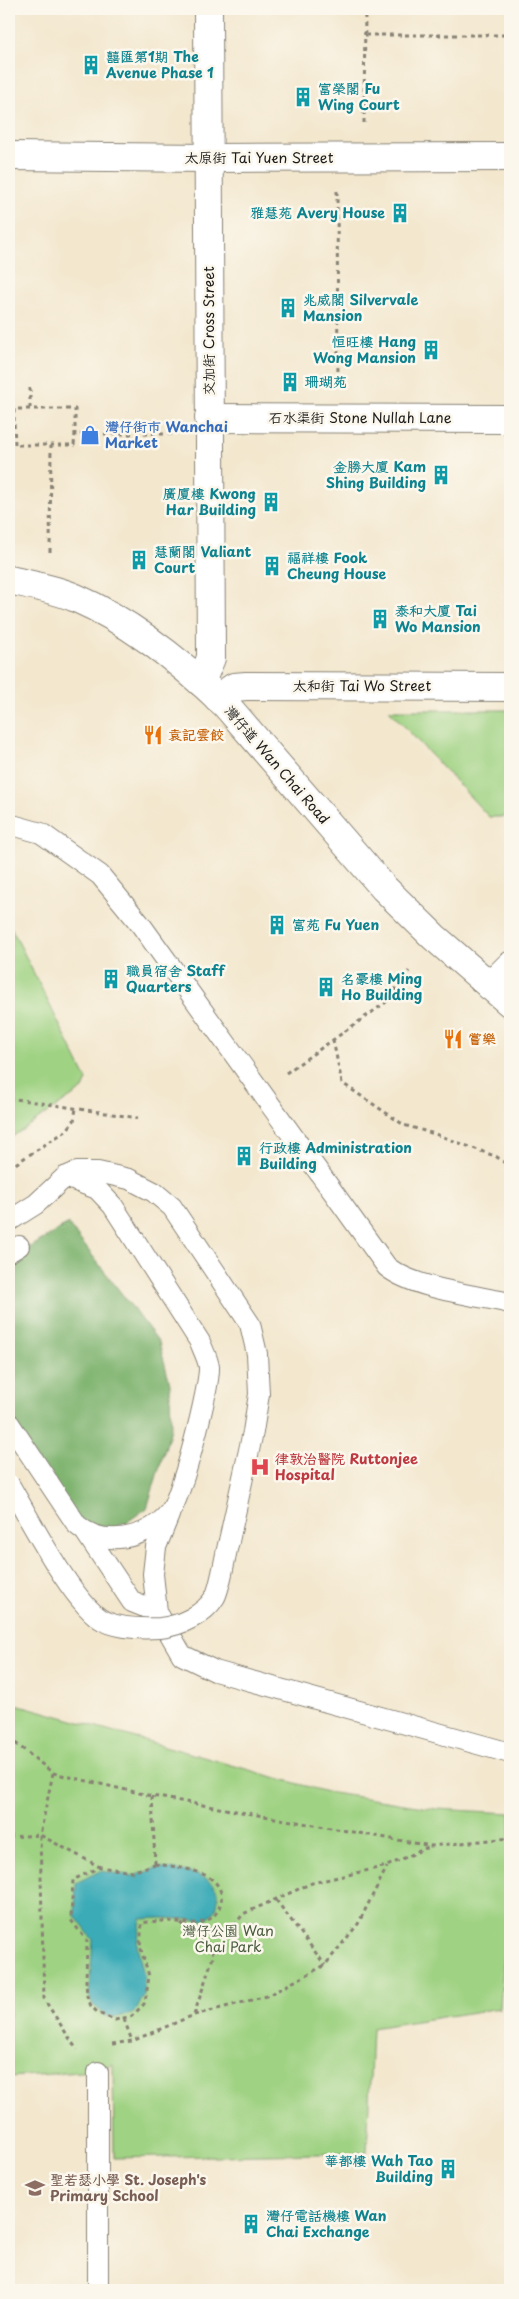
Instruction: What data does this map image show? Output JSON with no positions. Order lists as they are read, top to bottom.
{
  "streets": {
    "street": [
      "太原街 Tai Yuen Street",
      "交加街 Cross Street",
      "石水渠街 Stone Nullah Lane",
      "太和街 Tai Wo Street",
      "灣仔道 Wan Chai Road"
    ]
  },
  "crossings": [
    ["太原街 Tai Yuen Street", "交加街 Cross Street"],
    ["交加街 Cross Street", "石水渠街 Stone Nullah Lane"],
    ["交加街 Cross Street", "太和街 Tai Wo Street"],
    ["交加街 Cross Street", "灣仔道 Wan Chai Road"],
    ["太和街 Tai Wo Street", "灣仔道 Wan Chai Road"]
  ],
  "parks": ["灣仔公園 Wan Chai Park"],
  "places": {
    "building": [
      "囍匯第1期 The Avenue Phase 1",
      "富榮閣 Fu Wing Court",
      "雅慧苑 Avery House",
      "兆威閣 Silvervale Mansion",
      "恒旺樓 Hang Wong Mansion",
      "珊瑚苑",
      "金勝大廈 Kam Shing Building",
      "廣廈樓 Kwong Har Building",
      "慧蘭閣 Valiant Court",
      "福祥樓 Fook Cheung House",
      "泰和大廈 Tai Wo Mansion",
      "富苑 Fu Yuen",
      "職員宿舍 Staff Quarters",
      "名豪樓 Ming Ho Building",
      "行政樓 Administration Building",
      "華都樓 Wah Tao Building",
      "灣仔電話機樓 Wan Chai Exchange"
    ],
    "shop": ["灣仔街市 Wanchai Market"],
    "restaurant": ["袁記雲餃", "嘗樂"],
    "hospital": ["律敦治醫院 Ruttonjee Hospital"],
    "school or university": ["聖若瑟小學 St. Joseph's Primary School"]
  }
}
